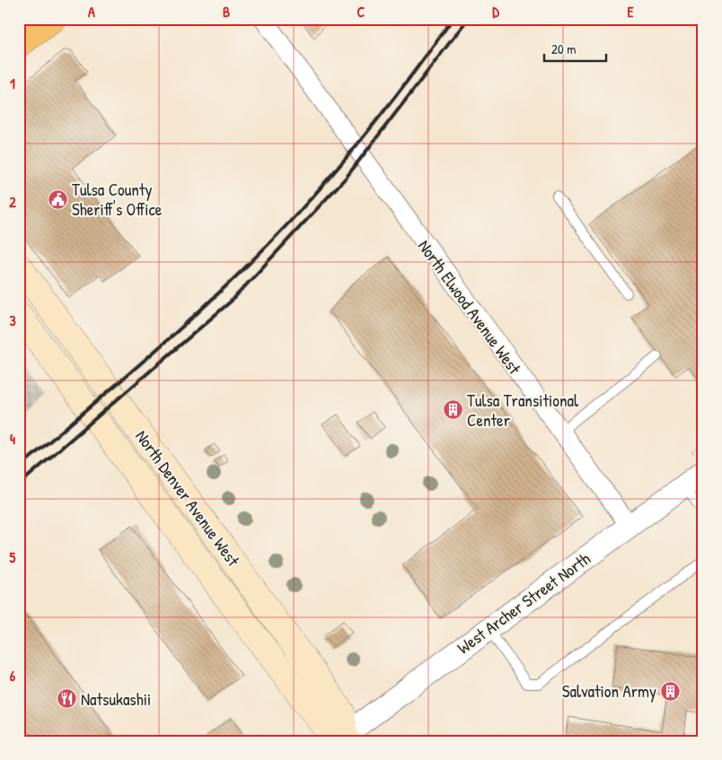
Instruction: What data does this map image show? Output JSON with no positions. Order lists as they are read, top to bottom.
{
  "streets": {
    "main road": ["North Denver Avenue West"],
    "street": ["North Elwood Avenue West", "West Archer Street North"]
  },
  "crossings": [
    ["North Elwood Avenue West", "West Archer Street North"],
    ["North Denver Avenue West", "West Archer Street North"]
  ],
  "places": {
    "public building": ["Tulsa County Sheriff's Office"],
    "building": ["Tulsa Transitional Center", "Salvation Army"],
    "restaurant": ["Natsukashii"]
  },
  "scale_bar": "20 m",
  "grid": {
    "columns": [
      "A",
      "B",
      "C",
      "D",
      "E"
    ],
    "rows": [
      "1",
      "2",
      "3",
      "4",
      "5",
      "6"
    ]
  }
}
